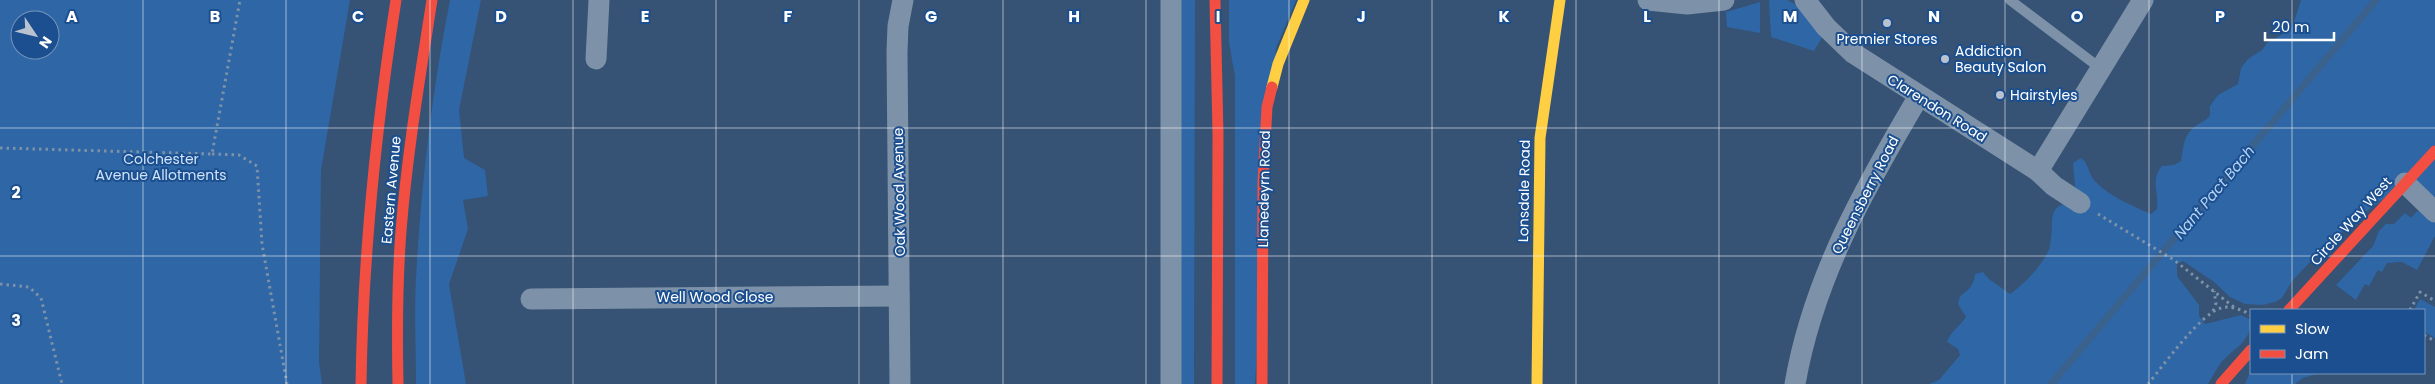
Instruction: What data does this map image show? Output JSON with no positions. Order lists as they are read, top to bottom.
{
  "streets": {
    "main road": [
      "Llanedeyrn Road",
      "Eastern Avenue",
      "Lonsdale Road",
      "Circle Way West"
    ],
    "street": [
      "Clarendon Road",
      "Oak Wood Avenue",
      "Queensberry Road",
      "Well Wood Close"
    ]
  },
  "crossings": [
    ["Clarendon Road", "Queensberry Road"],
    ["Oak Wood Avenue", "Well Wood Close"]
  ],
  "water": ["Nant Pact Bach"],
  "parks": ["Colchester Avenue Allotments"],
  "places": ["Premier Stores", "Addiction Beauty Salon", "Hairstyles"],
  "legend": ["Slow", "Jam"],
  "scale_bar": "20 m",
  "north": "bottom right",
  "grid": {
    "columns": [
      "A",
      "B",
      "C",
      "D",
      "E",
      "F",
      "G",
      "H",
      "I",
      "J",
      "K",
      "L",
      "M",
      "N",
      "O",
      "P"
    ],
    "rows": ["2", "3"]
  }
}
